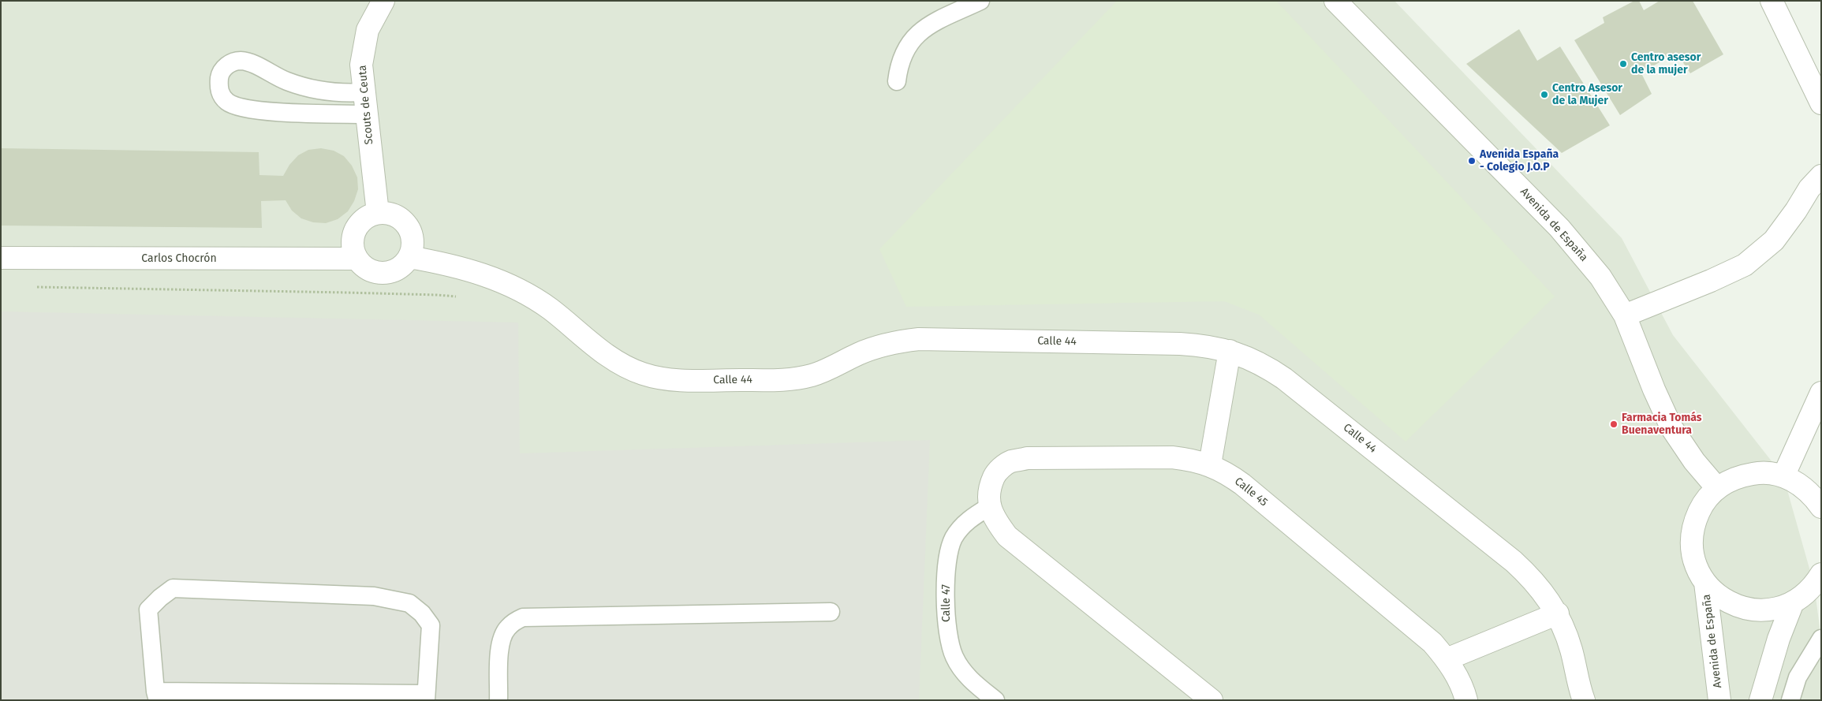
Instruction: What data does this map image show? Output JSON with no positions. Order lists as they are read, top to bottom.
{
  "streets": {
    "street": [
      "Scouts de Ceuta",
      "Avenida de España",
      "Carlos Chocrón",
      "Calle 44",
      "Calle 45"
    ],
    "lane": ["Calle 47"]
  },
  "crossings": [
    ["Scouts de Ceuta", "Carlos Chocrón"],
    ["Scouts de Ceuta", "Calle 44"],
    ["Carlos Chocrón", "Calle 44"],
    ["Calle 45", "Calle 47"]
  ],
  "places": [
    "Centro asesor de la mujer",
    "Centro Asesor de la Mujer",
    "Avenida España - Colegio J.O.P",
    "Farmacia Tomás Buenaventura"
  ]
}
